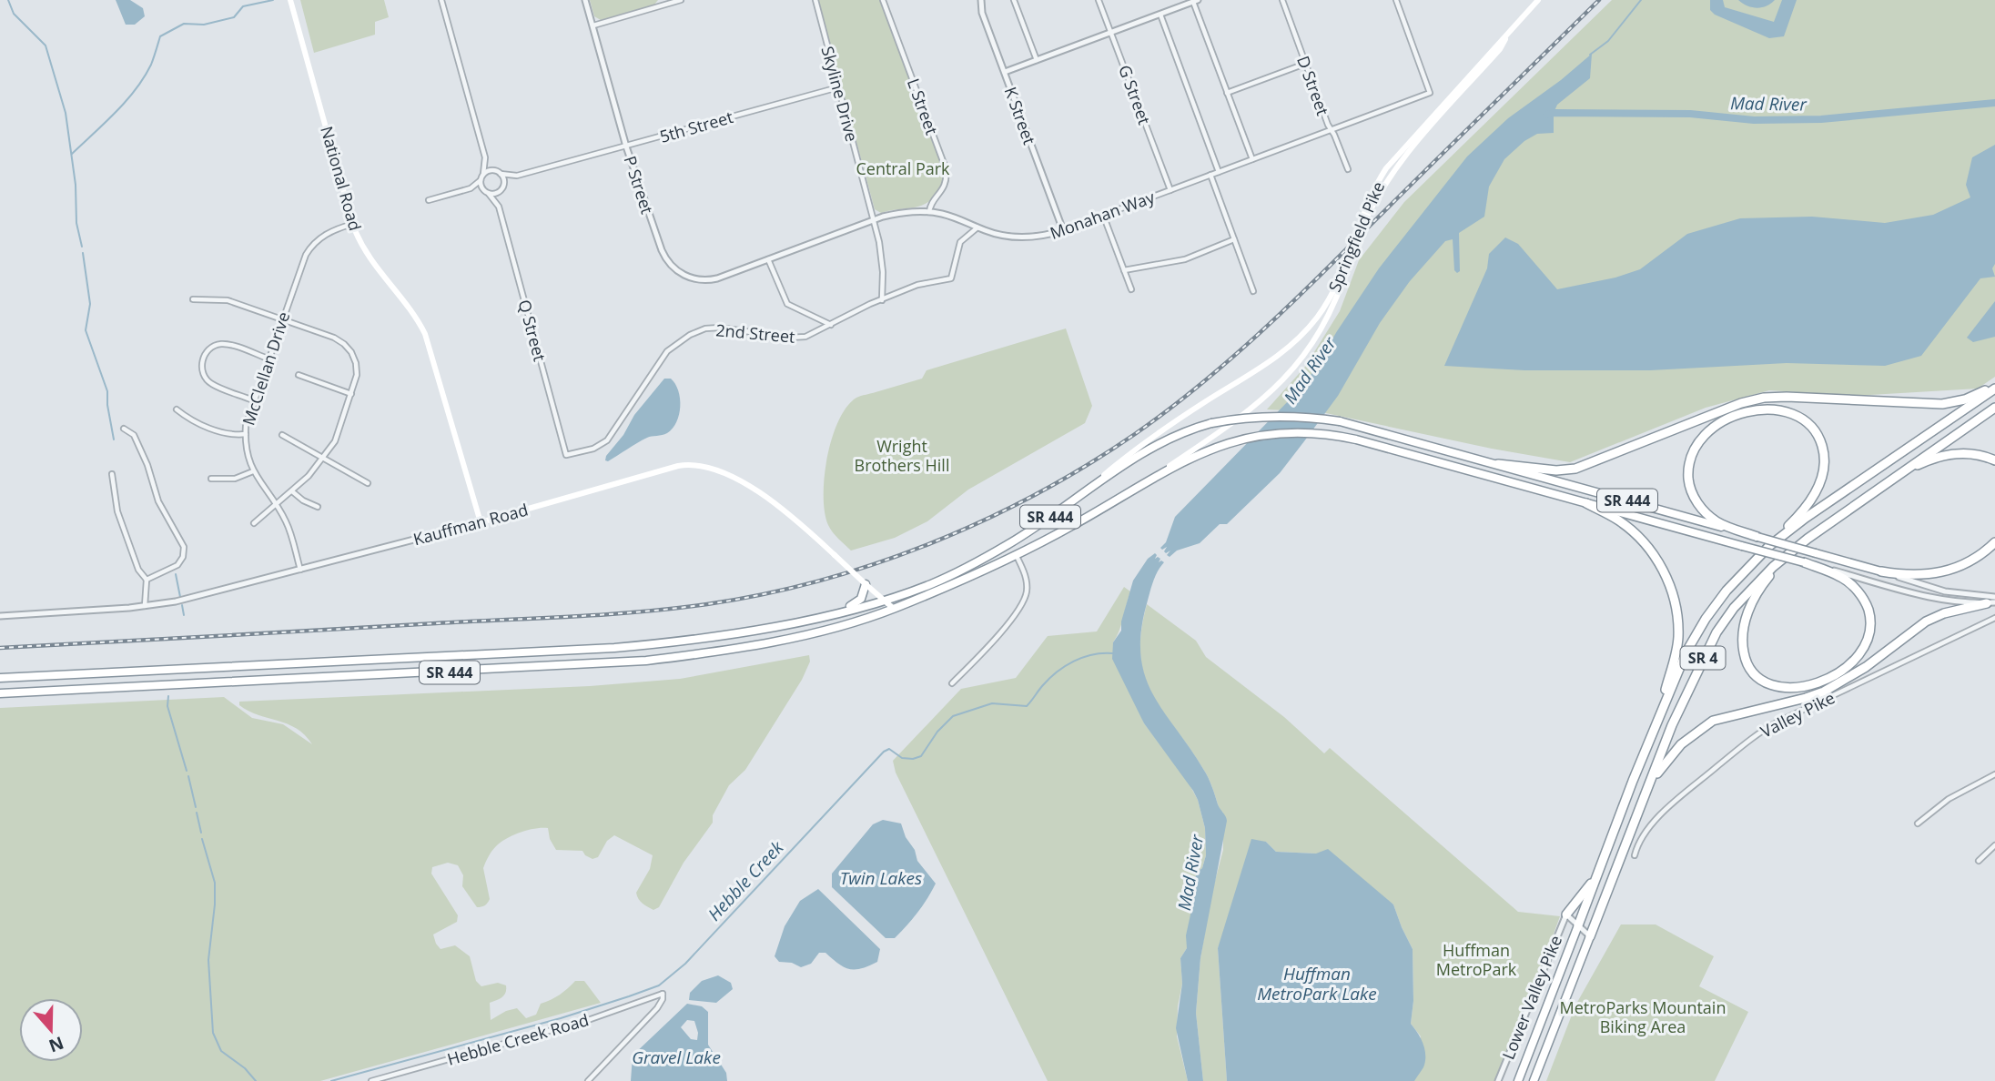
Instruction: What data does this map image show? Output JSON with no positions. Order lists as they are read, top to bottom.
{
  "streets": {
    "highway": ["SR 444", "SR 4"],
    "main road": ["National Road", "Springfield Pike", "Kauffman Road"],
    "street": [
      "D Street",
      "Skyline Drive",
      "G Street",
      "L Street",
      "K Street",
      "5th Street",
      "P Street",
      "Monahan Way",
      "Q Street",
      "2nd Street",
      "McClellan Drive",
      "Valley Pike",
      "Lower Valley Pike",
      "Hebble Creek Road"
    ]
  },
  "crossings": [
    ["D Street", "Monahan Way"],
    ["Skyline Drive", "5th Street"],
    ["Skyline Drive", "Monahan Way"],
    ["Skyline Drive", "2nd Street"],
    ["G Street", "Monahan Way"],
    ["L Street", "Monahan Way"],
    ["K Street", "Monahan Way"],
    ["5th Street", "P Street"],
    ["5th Street", "Q Street"],
    ["National Road", "McClellan Drive"],
    ["National Road", "Kauffman Road"],
    ["P Street", "Monahan Way"],
    ["Monahan Way", "2nd Street"],
    ["Springfield Pike", "SR 444"],
    ["Q Street", "2nd Street"],
    ["McClellan Drive", "Kauffman Road"],
    ["SR 444", "Kauffman Road"]
  ],
  "water": [
    "Mad River",
    "Twin Lakes",
    "Hebble Creek",
    "Huffman MetroPark Lake",
    "Gravel Lake"
  ],
  "parks": [
    "Central Park",
    "Wright Brothers Hill",
    "Huffman MetroPark",
    "MetroParks Mountain Biking Area"
  ],
  "north": "bottom"
}
